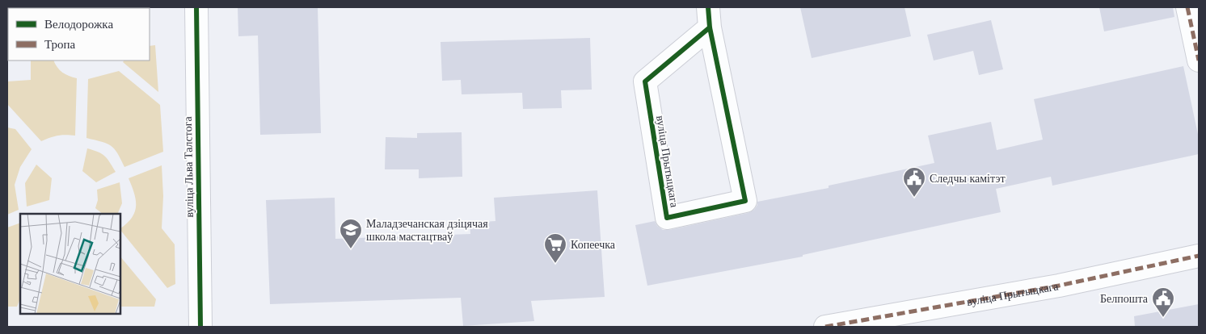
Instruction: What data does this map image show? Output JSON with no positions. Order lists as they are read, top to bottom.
{
  "streets": {
    "street": ["вуліца Прытыцкага", "вуліца Льва Талстога"]
  },
  "places": {
    "public building": ["Следчы камітэт", "Белпошта"],
    "school or university": ["Маладзечанская дзіцячая школа мастацтваў"],
    "supermarket": ["Копеечка"]
  },
  "legend": ["Велодорожка", "Тропа"]
}
